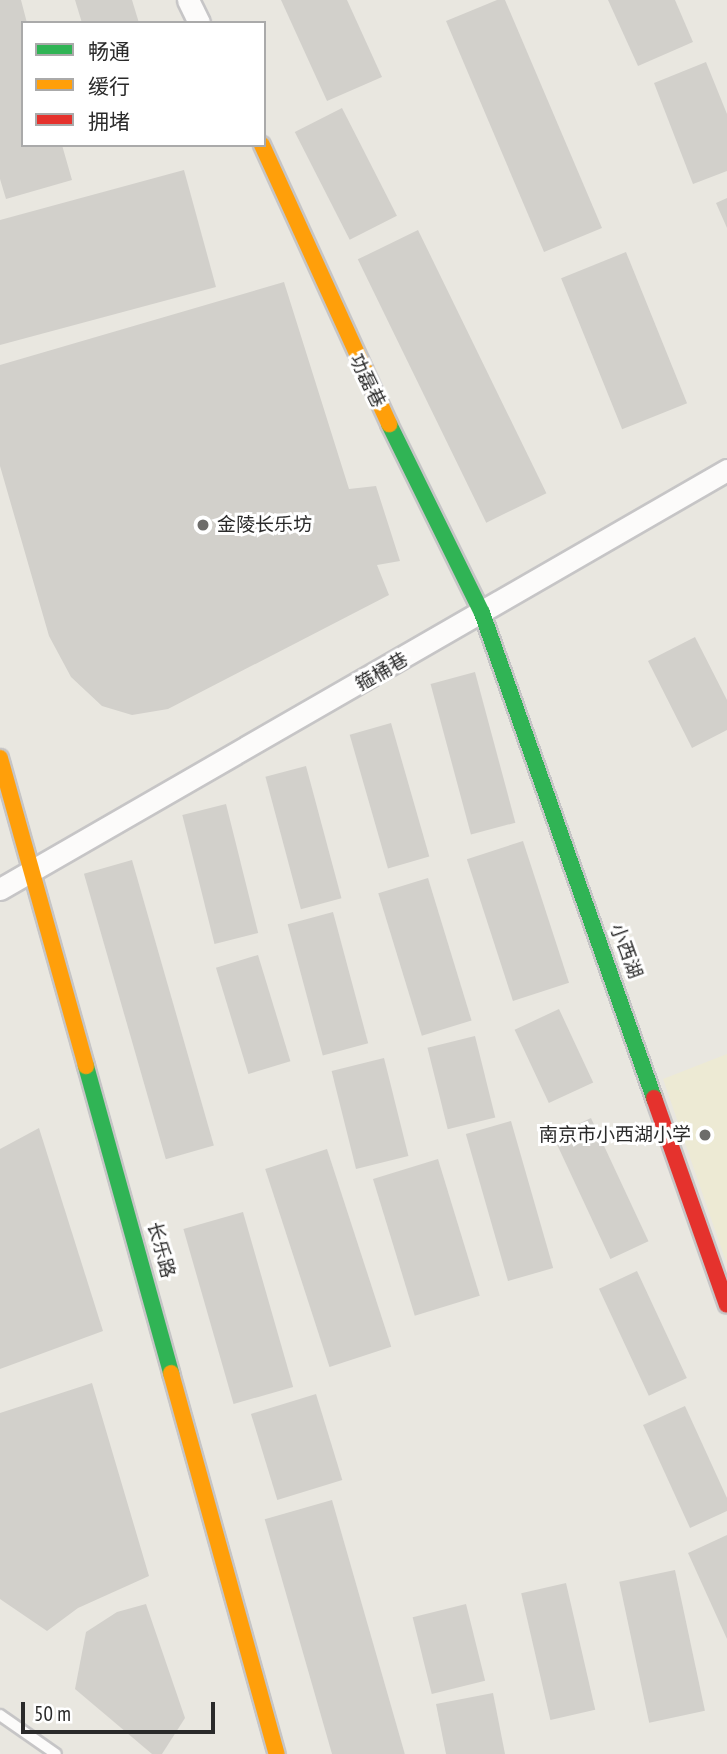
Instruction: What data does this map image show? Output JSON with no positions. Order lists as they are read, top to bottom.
{
  "streets": {
    "street": [
      "功磊巷",
      "箍桶巷",
      "小西湖",
      "长乐路"
    ]
  },
  "crossings": [
    ["功磊巷", "箍桶巷"],
    ["功磊巷", "小西湖"],
    ["箍桶巷", "小西湖"],
    ["箍桶巷", "长乐路"]
  ],
  "places": ["金陵长乐坊", "南京市小西湖小学"],
  "legend": ["畅通", "缓行", "拥堵"],
  "scale_bar": "50 m"
}
